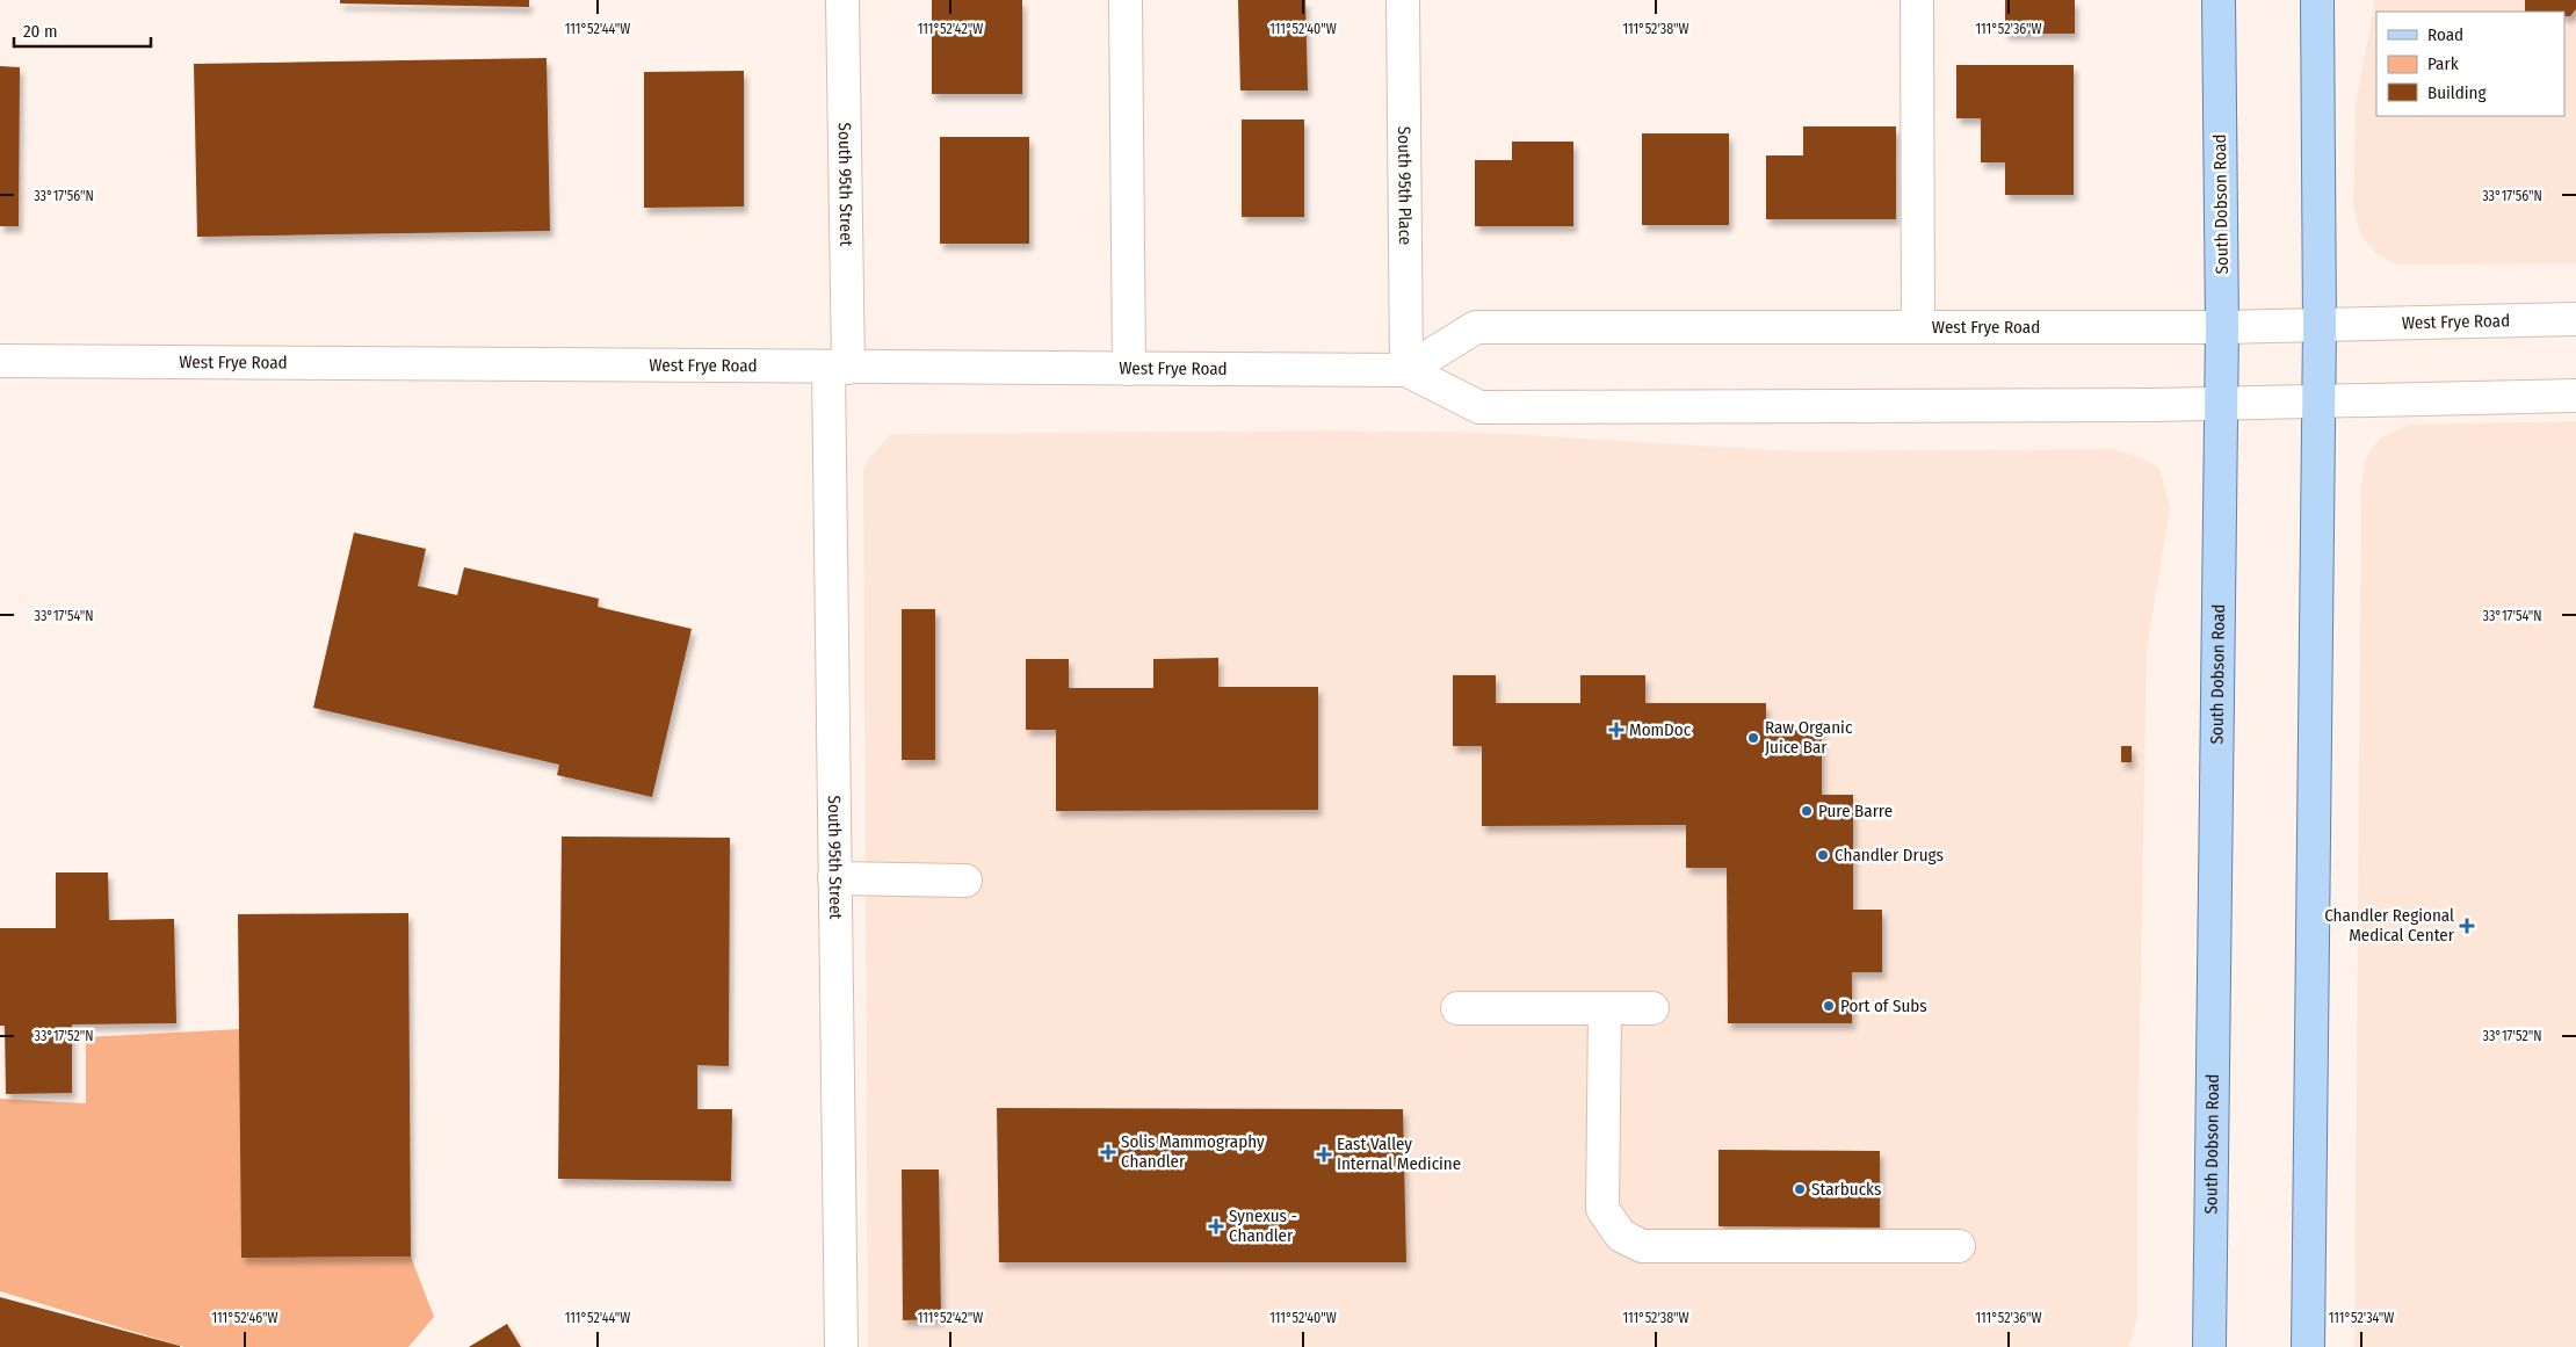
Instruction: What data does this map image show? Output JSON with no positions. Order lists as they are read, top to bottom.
{
  "streets": {
    "main road": ["South Dobson Road"],
    "street": ["South 95th Street", "South 95th Place", "West Frye Road"]
  },
  "crossings": [
    ["South 95th Street", "West Frye Road"],
    ["South 95th Place", "West Frye Road"],
    ["South Dobson Road", "West Frye Road"]
  ],
  "places": {
    "health": [
      "MomDoc",
      "Chandler Regional Medical Center",
      "Solis Mammography Chandler",
      "East Valley Internal Medicine",
      "Synexus - Chandler"
    ],
    "other": [
      "Raw Organic Juice Bar",
      "Pure Barre",
      "Chandler Drugs",
      "Port of Subs",
      "Starbucks"
    ]
  },
  "legend": ["Road", "Park", "Building"],
  "scale_bar": "20 m",
  "coordinates": [
    "111°52'44\"W",
    "111°52'42\"W",
    "111°52'40\"W",
    "111°52'38\"W",
    "111°52'36\"W",
    "33°17'56\"N",
    "33°17'54\"N",
    "33°17'52\"N",
    "111°52'46\"W",
    "111°52'34\"W"
  ]
}
